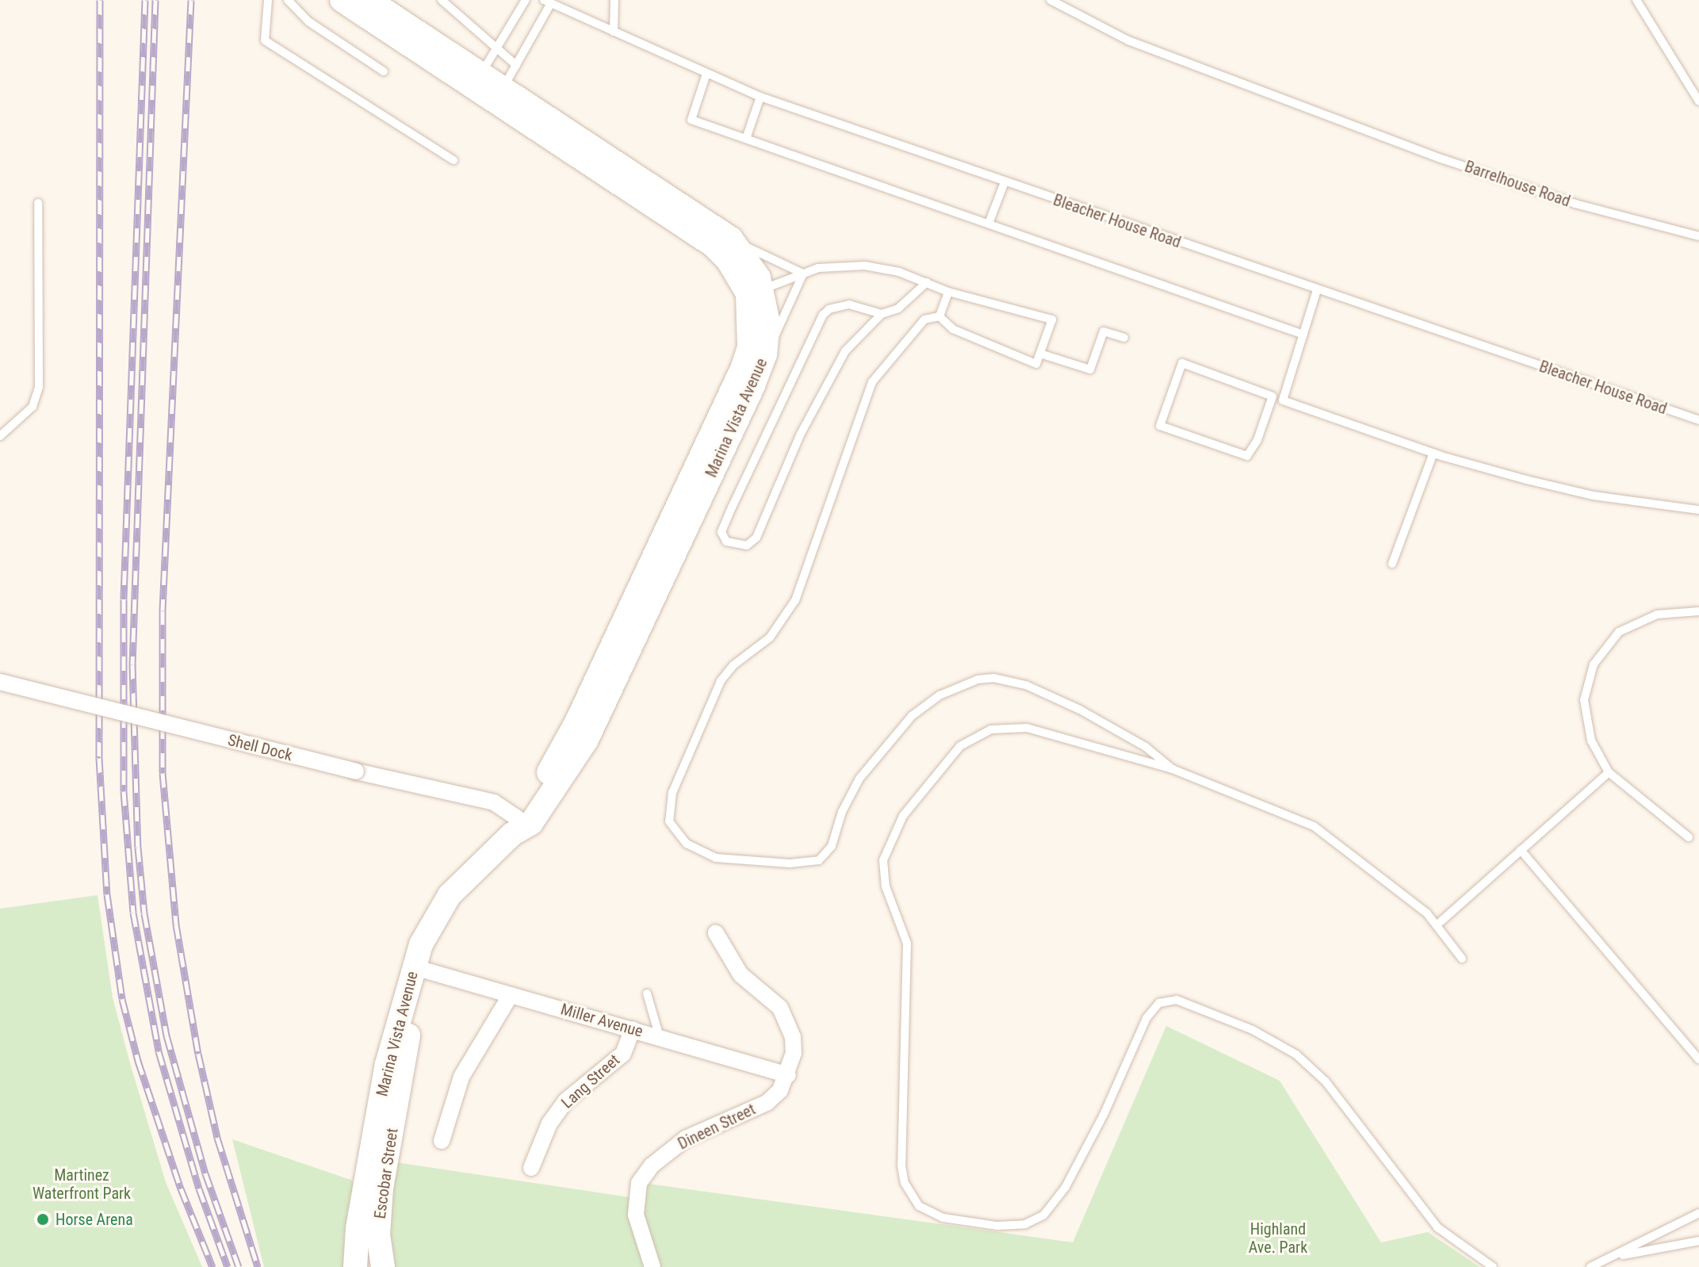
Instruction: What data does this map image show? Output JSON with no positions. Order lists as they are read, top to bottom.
{
  "streets": {
    "main road": ["Marina Vista Avenue", "Escobar Street"],
    "street": [
      "Shell Dock",
      "Miller Avenue",
      "Lang Street",
      "Dineen Street"
    ],
    "lane": ["Barrelhouse Road", "Bleacher House Road"]
  },
  "crossings": [
    ["Marina Vista Avenue", "Shell Dock"],
    ["Marina Vista Avenue", "Miller Avenue"],
    ["Marina Vista Avenue", "Escobar Street"],
    ["Miller Avenue", "Lang Street"],
    ["Miller Avenue", "Dineen Street"],
    ["Miller Avenue", "Escobar Street"]
  ],
  "parks": ["Martinez Waterfront Park", "Highland Ave. Park"],
  "places": ["Horse Arena"]
}
